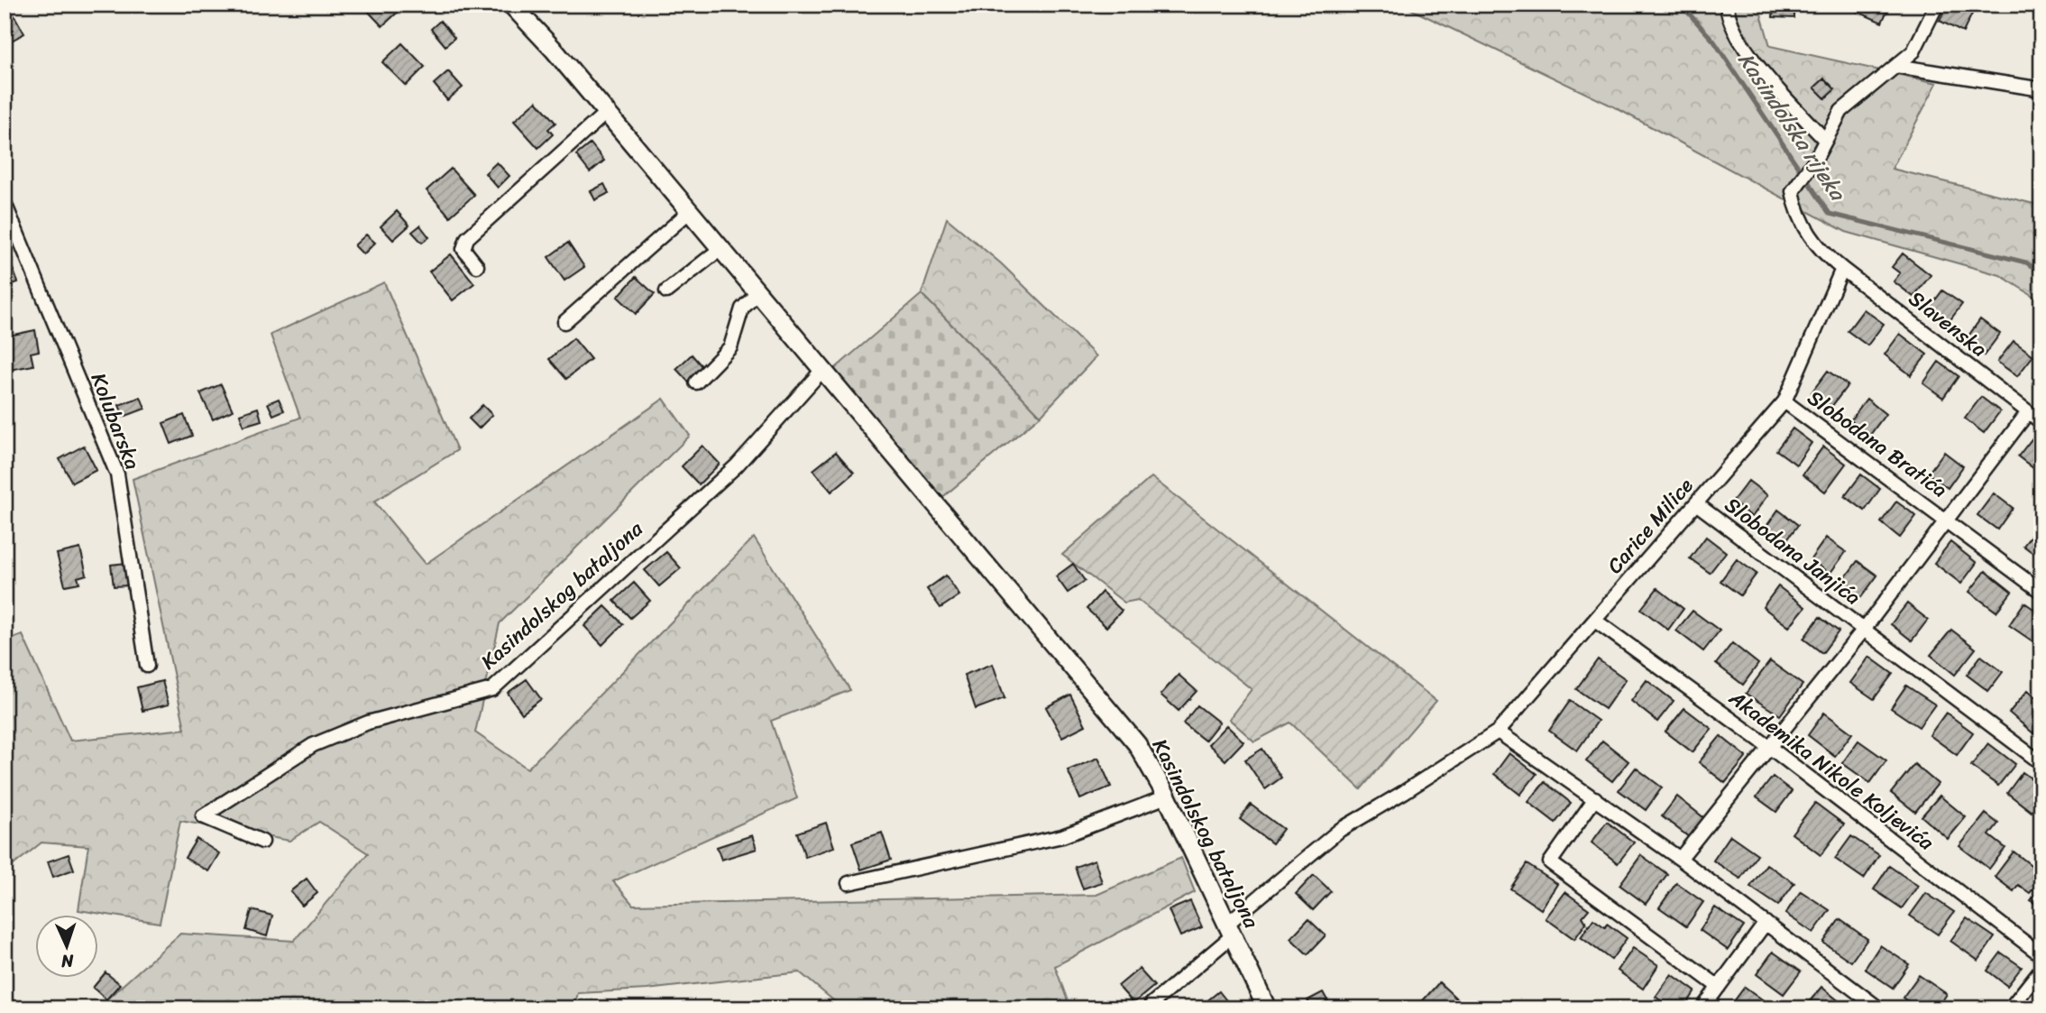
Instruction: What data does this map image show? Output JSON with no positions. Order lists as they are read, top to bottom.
{
  "streets": {
    "street": [
      "Slavenska",
      "Kolubarska",
      "Slobodana Bratića",
      "Carice Milice",
      "Slobodana Janjića",
      "Kasindolskog bataljona",
      "Akademika Nikole Koljevića"
    ]
  },
  "crossings": [
    ["Slavenska", "Slobodana Bratića"],
    ["Slavenska", "Carice Milice"],
    ["Slobodana Bratića", "Carice Milice"],
    ["Slobodana Bratića", "Slobodana Janjića"],
    ["Carice Milice", "Slobodana Janjića"],
    ["Carice Milice", "Kasindolskog bataljona"],
    ["Carice Milice", "Akademika Nikole Koljevića"],
    ["Slobodana Janjića", "Akademika Nikole Koljevića"]
  ],
  "water": ["Kasindolska rijeka"],
  "north": "bottom"
}
